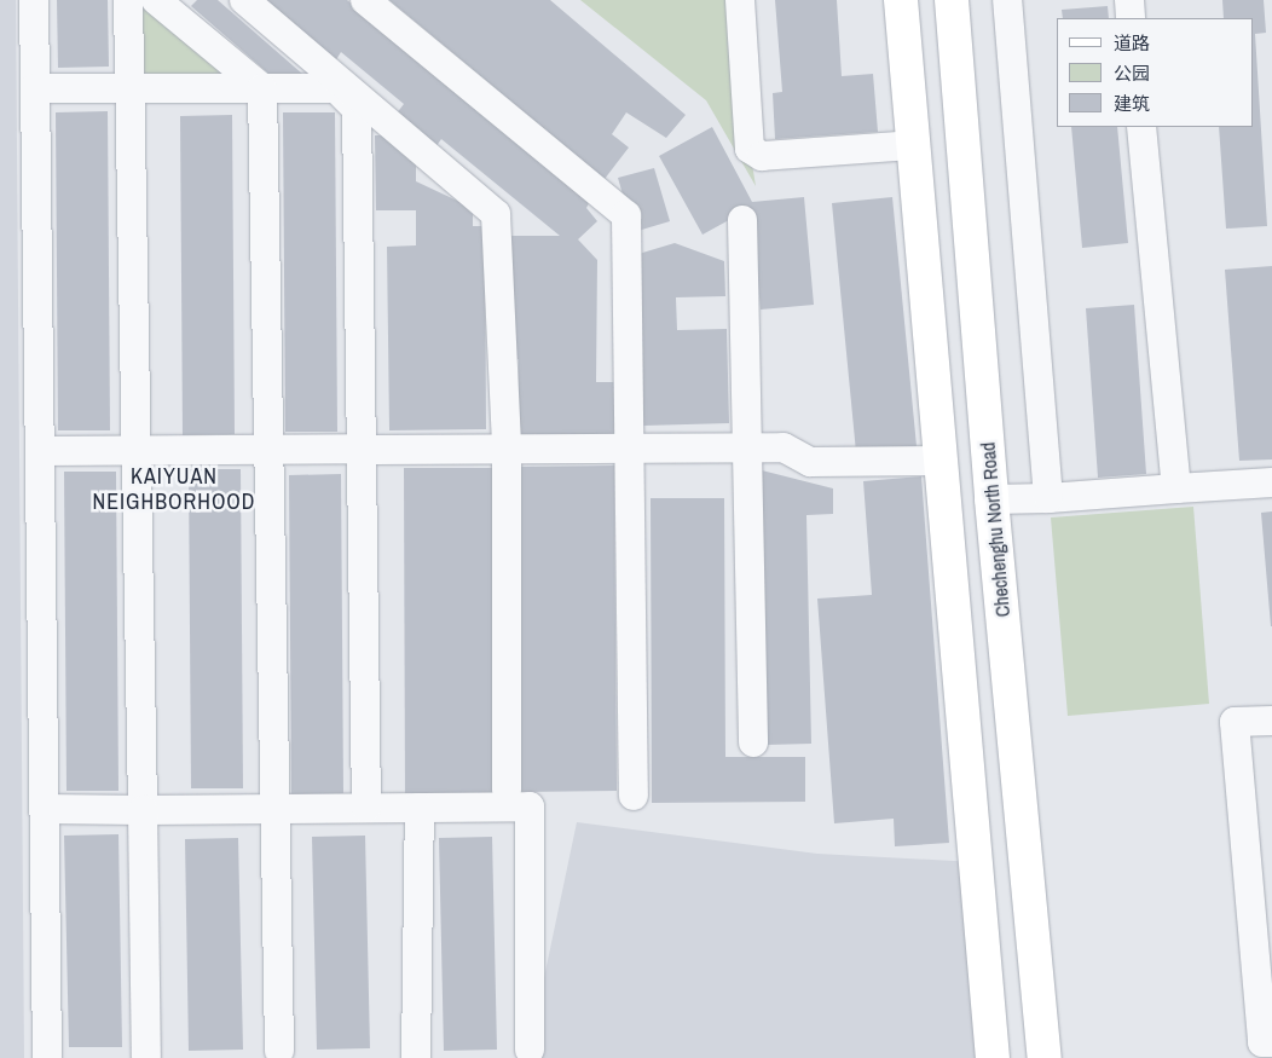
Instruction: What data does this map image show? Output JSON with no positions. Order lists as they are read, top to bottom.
{
  "streets": {
    "main road": ["Chechenghu North Road"]
  },
  "districts": ["KAIYUAN NEIGHBORHOOD"],
  "legend": ["道路", "公园", "建筑"]
}
